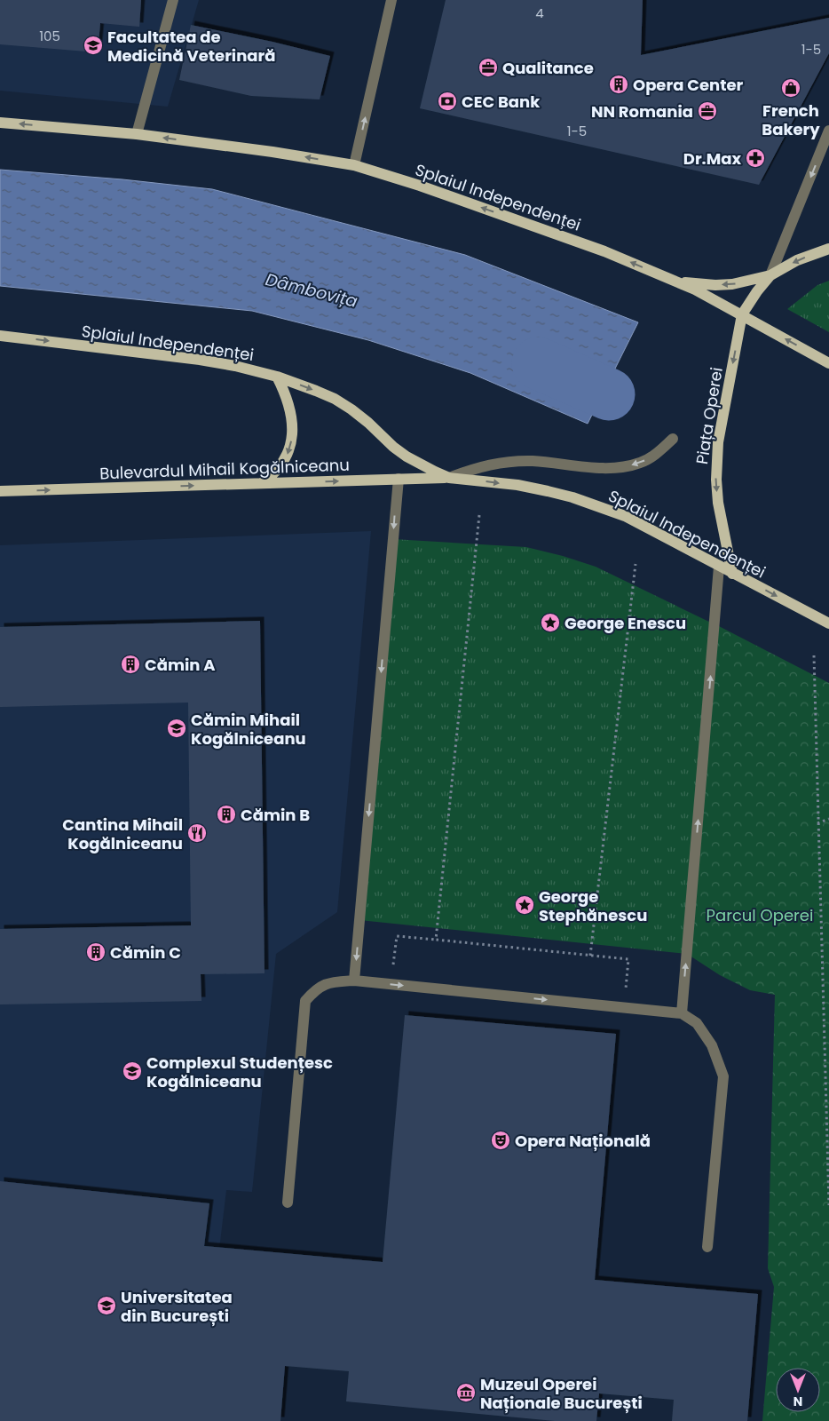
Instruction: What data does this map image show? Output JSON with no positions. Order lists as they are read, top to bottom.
{
  "streets": {
    "main road": ["Splaiul Independenței", "Piața Operei", "Bulevardul Mihail Kogălniceanu"]
  },
  "crossings": [
    ["Splaiul Independenței", "Piața Operei"],
    ["Splaiul Independenței", "Bulevardul Mihail Kogălniceanu"],
    ["Piața Operei", "Bulevardul Mihail Kogălniceanu"]
  ],
  "one_way": ["Bulevardul Mihail Kogălniceanu"],
  "water": ["Dâmbovița"],
  "parks": ["Parcul Operei"],
  "places": {
    "school or university": [
      "Facultatea de Medicină Veterinară",
      "Cămin Mihail Kogălniceanu",
      "Complexul Studențesc Kogălniceanu",
      "Universitatea din București"
    ],
    "office": ["Qualitance", "NN Romania"],
    "building": [
      "Opera Center",
      "Cămin A",
      "Cămin B",
      "Cămin C"
    ],
    "shop": ["French Bakery"],
    "bank": ["CEC Bank"],
    "pharmacy": ["Dr.Max"],
    "place": ["George Enescu", "George Stephănescu"],
    "restaurant": ["Cantina Mihail Kogălniceanu"],
    "theatre": ["Opera Națională"],
    "museum": ["Muzeul Operei Naționale București"]
  },
  "house_numbers": [
    "4",
    "105",
    "1-5",
    "1-5"
  ],
  "north": "bottom"
}
